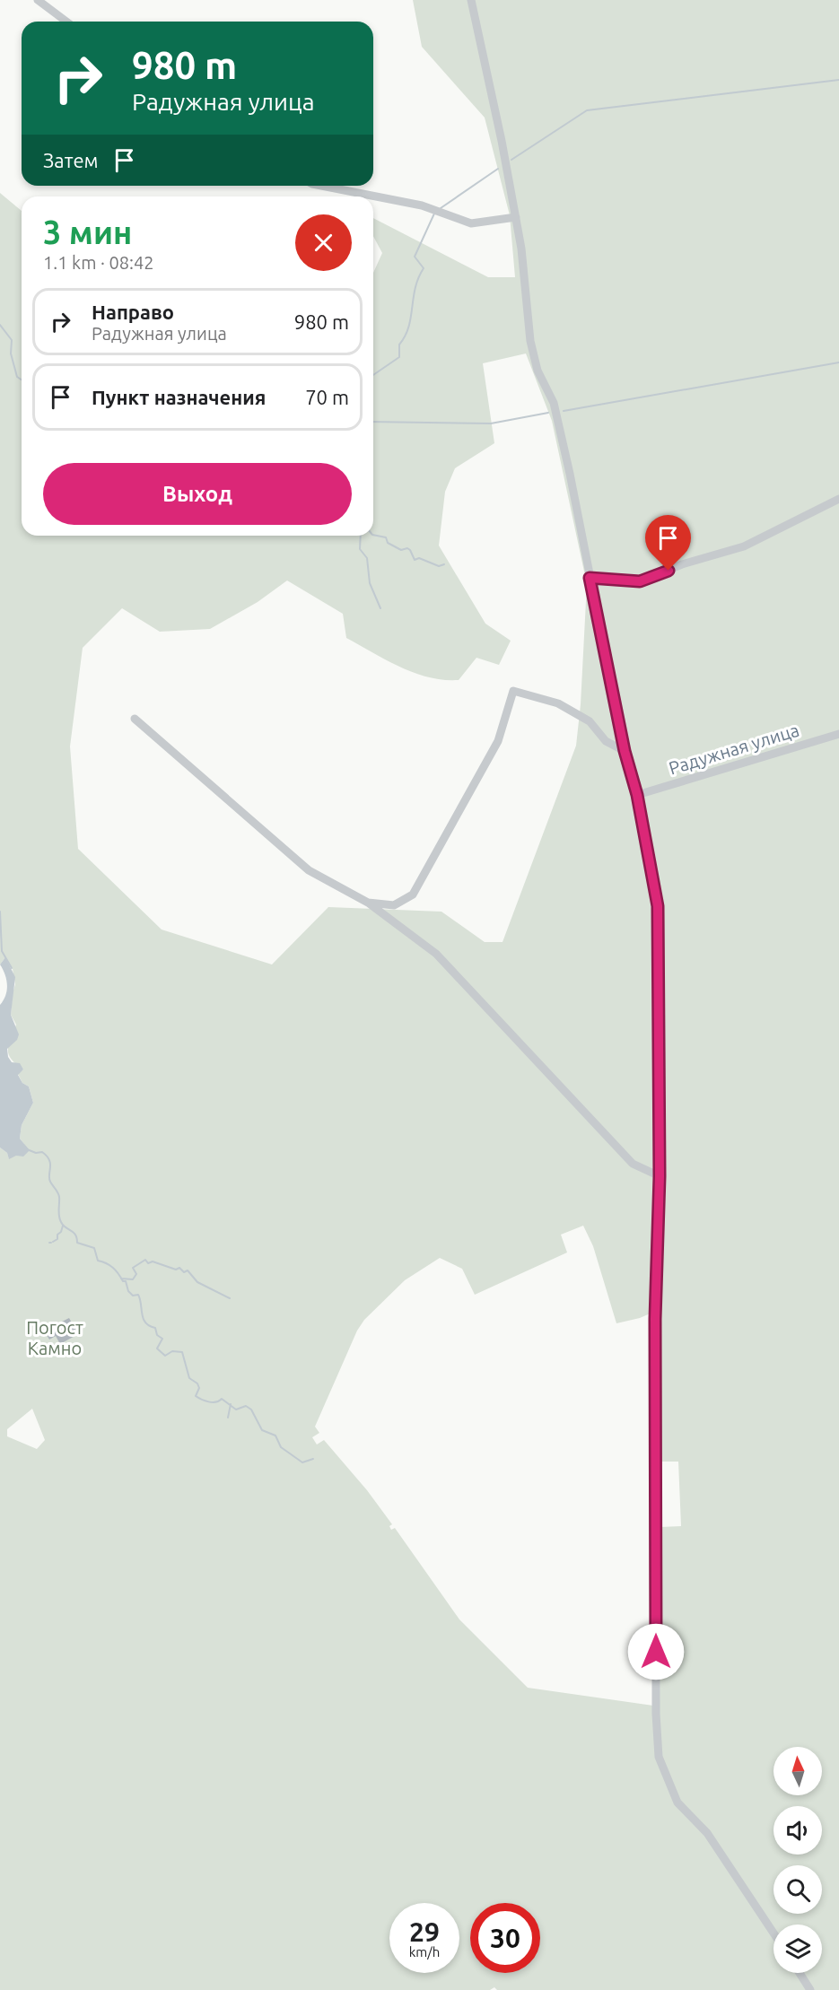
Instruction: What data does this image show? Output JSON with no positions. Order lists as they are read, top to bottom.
{
  "streets": {
    "street": ["Радужная улица"]
  },
  "parks": ["Погост Камно"],
  "north": "top",
  "page": {
    "turn": ["980 m", "Радужная улица"],
    "then": "Затем",
    "heading": ["3 мин", "1.1 km · 08:42"],
    "list": [
      {
        "name": "Направо",
        "note": "Радужная улица",
        "value": "980 m"
      },
      {
        "name": "Пункт назначения",
        "value": "70 m"
      }
    ],
    "buttons": "Выход",
    "speed": "29 km/h",
    "limit": "30"
  }
}
